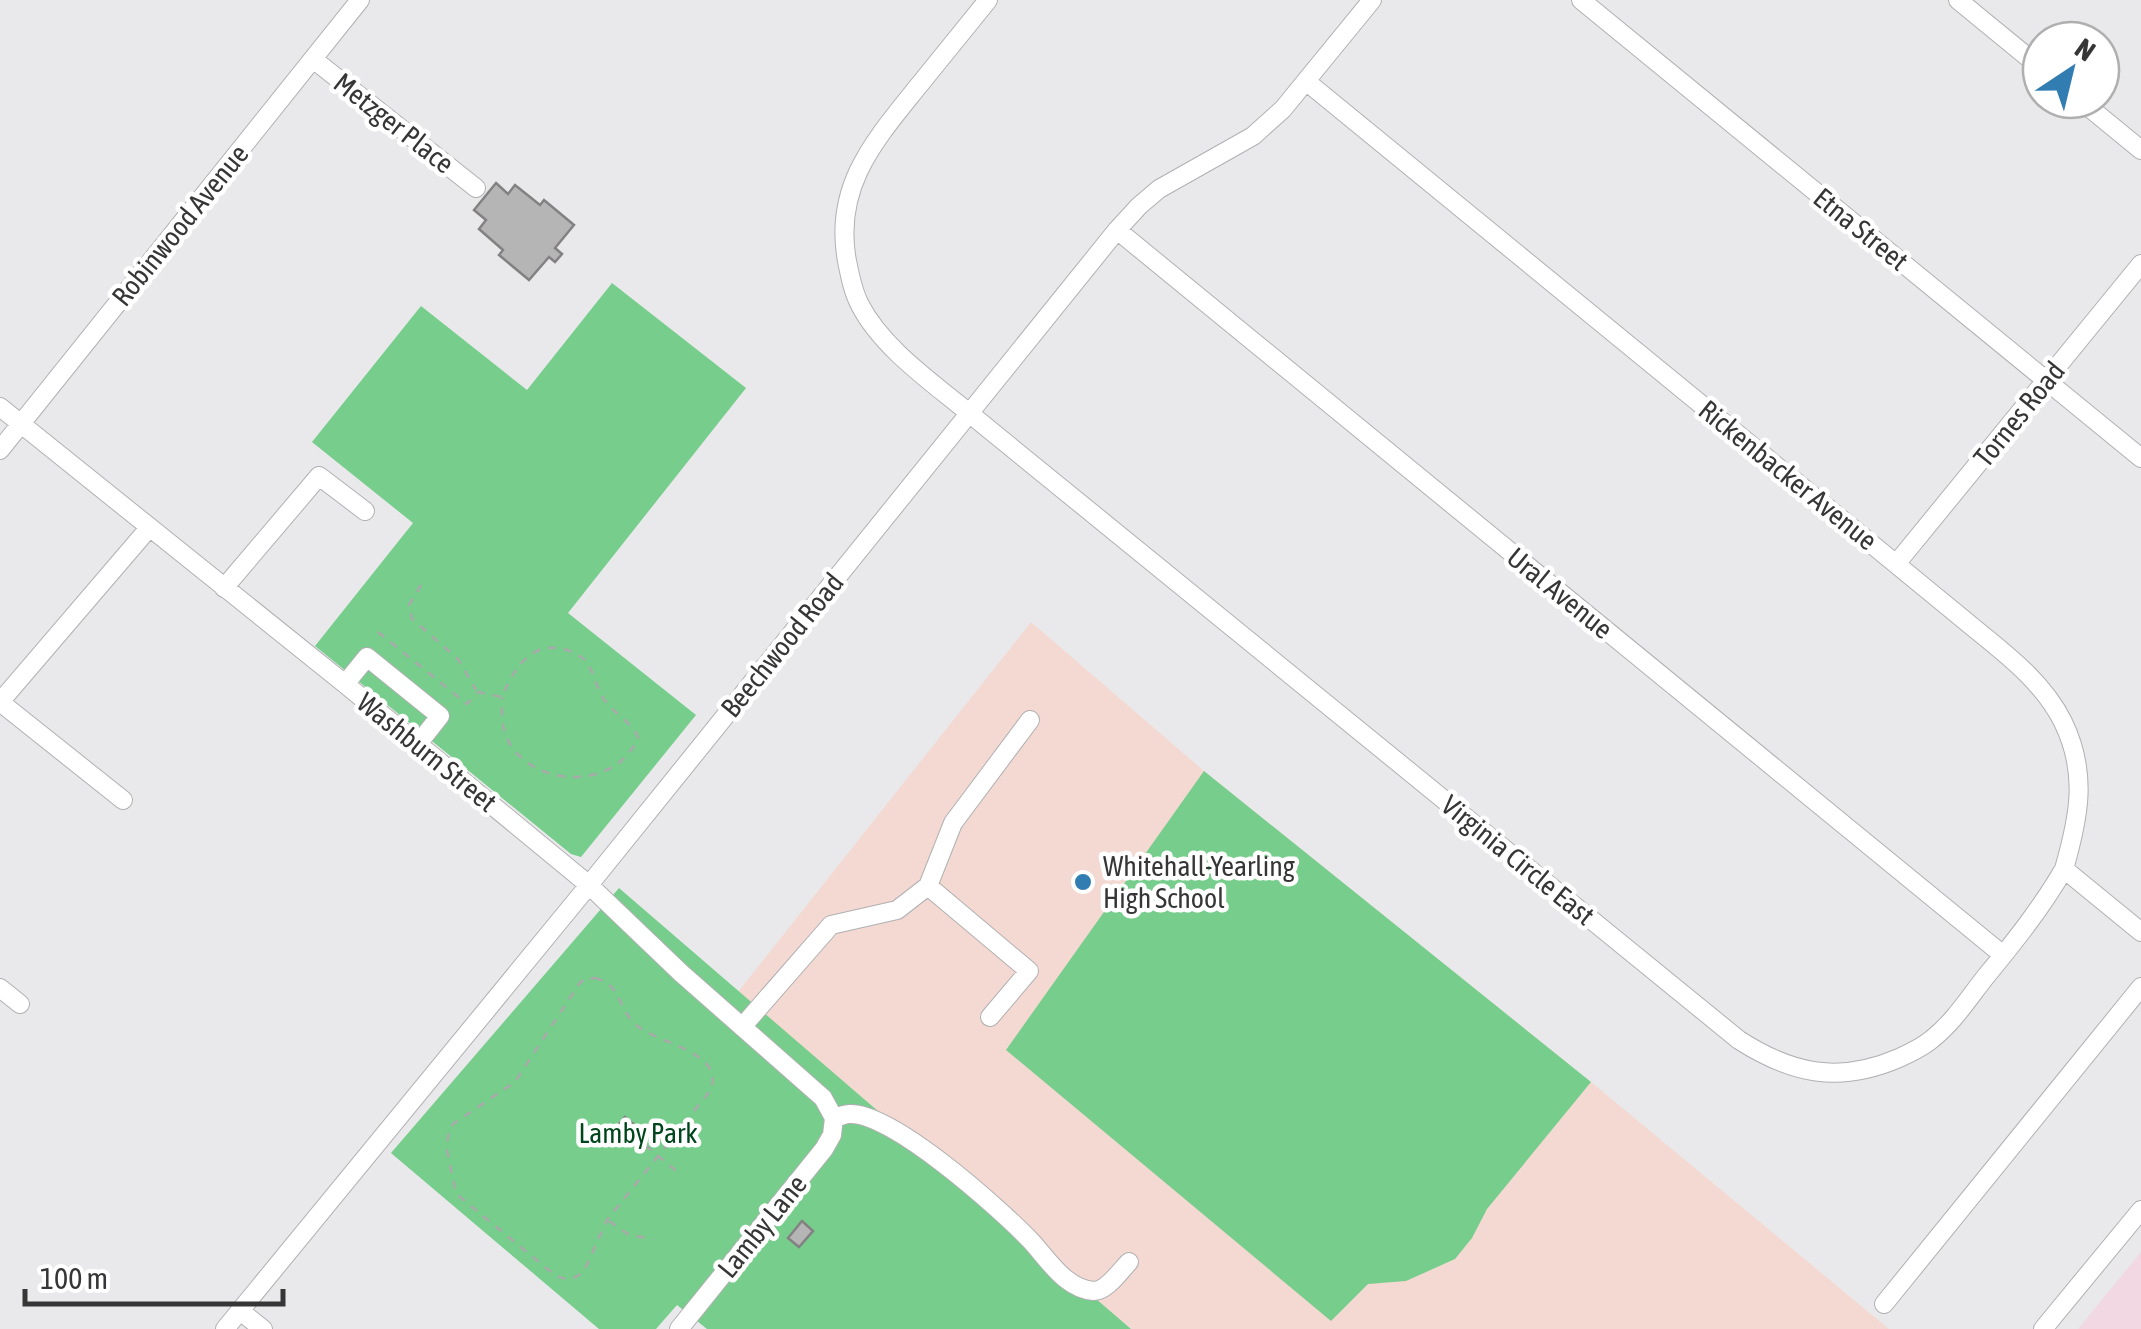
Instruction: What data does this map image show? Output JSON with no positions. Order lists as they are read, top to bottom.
{
  "streets": {
    "street": [
      "Metzger Place",
      "Robinwood Avenue",
      "Etna Street",
      "Tornes Road",
      "Rickenbacker Avenue",
      "Ural Avenue",
      "Beechwood Road",
      "Washburn Street",
      "Virginia Circle East",
      "Lamby Lane"
    ]
  },
  "crossings": [
    ["Metzger Place", "Robinwood Avenue"],
    ["Robinwood Avenue", "Washburn Street"],
    ["Etna Street", "Tornes Road"],
    ["Tornes Road", "Rickenbacker Avenue"],
    ["Rickenbacker Avenue", "Beechwood Road"],
    ["Rickenbacker Avenue", "Virginia Circle East"],
    ["Ural Avenue", "Beechwood Road"],
    ["Ural Avenue", "Virginia Circle East"],
    ["Beechwood Road", "Washburn Street"],
    ["Beechwood Road", "Virginia Circle East"],
    ["Washburn Street", "Lamby Lane"]
  ],
  "parks": ["Lamby Park"],
  "places": ["Whitehall-Yearling High School"],
  "scale_bar": "100 m",
  "north": "top right"
}
